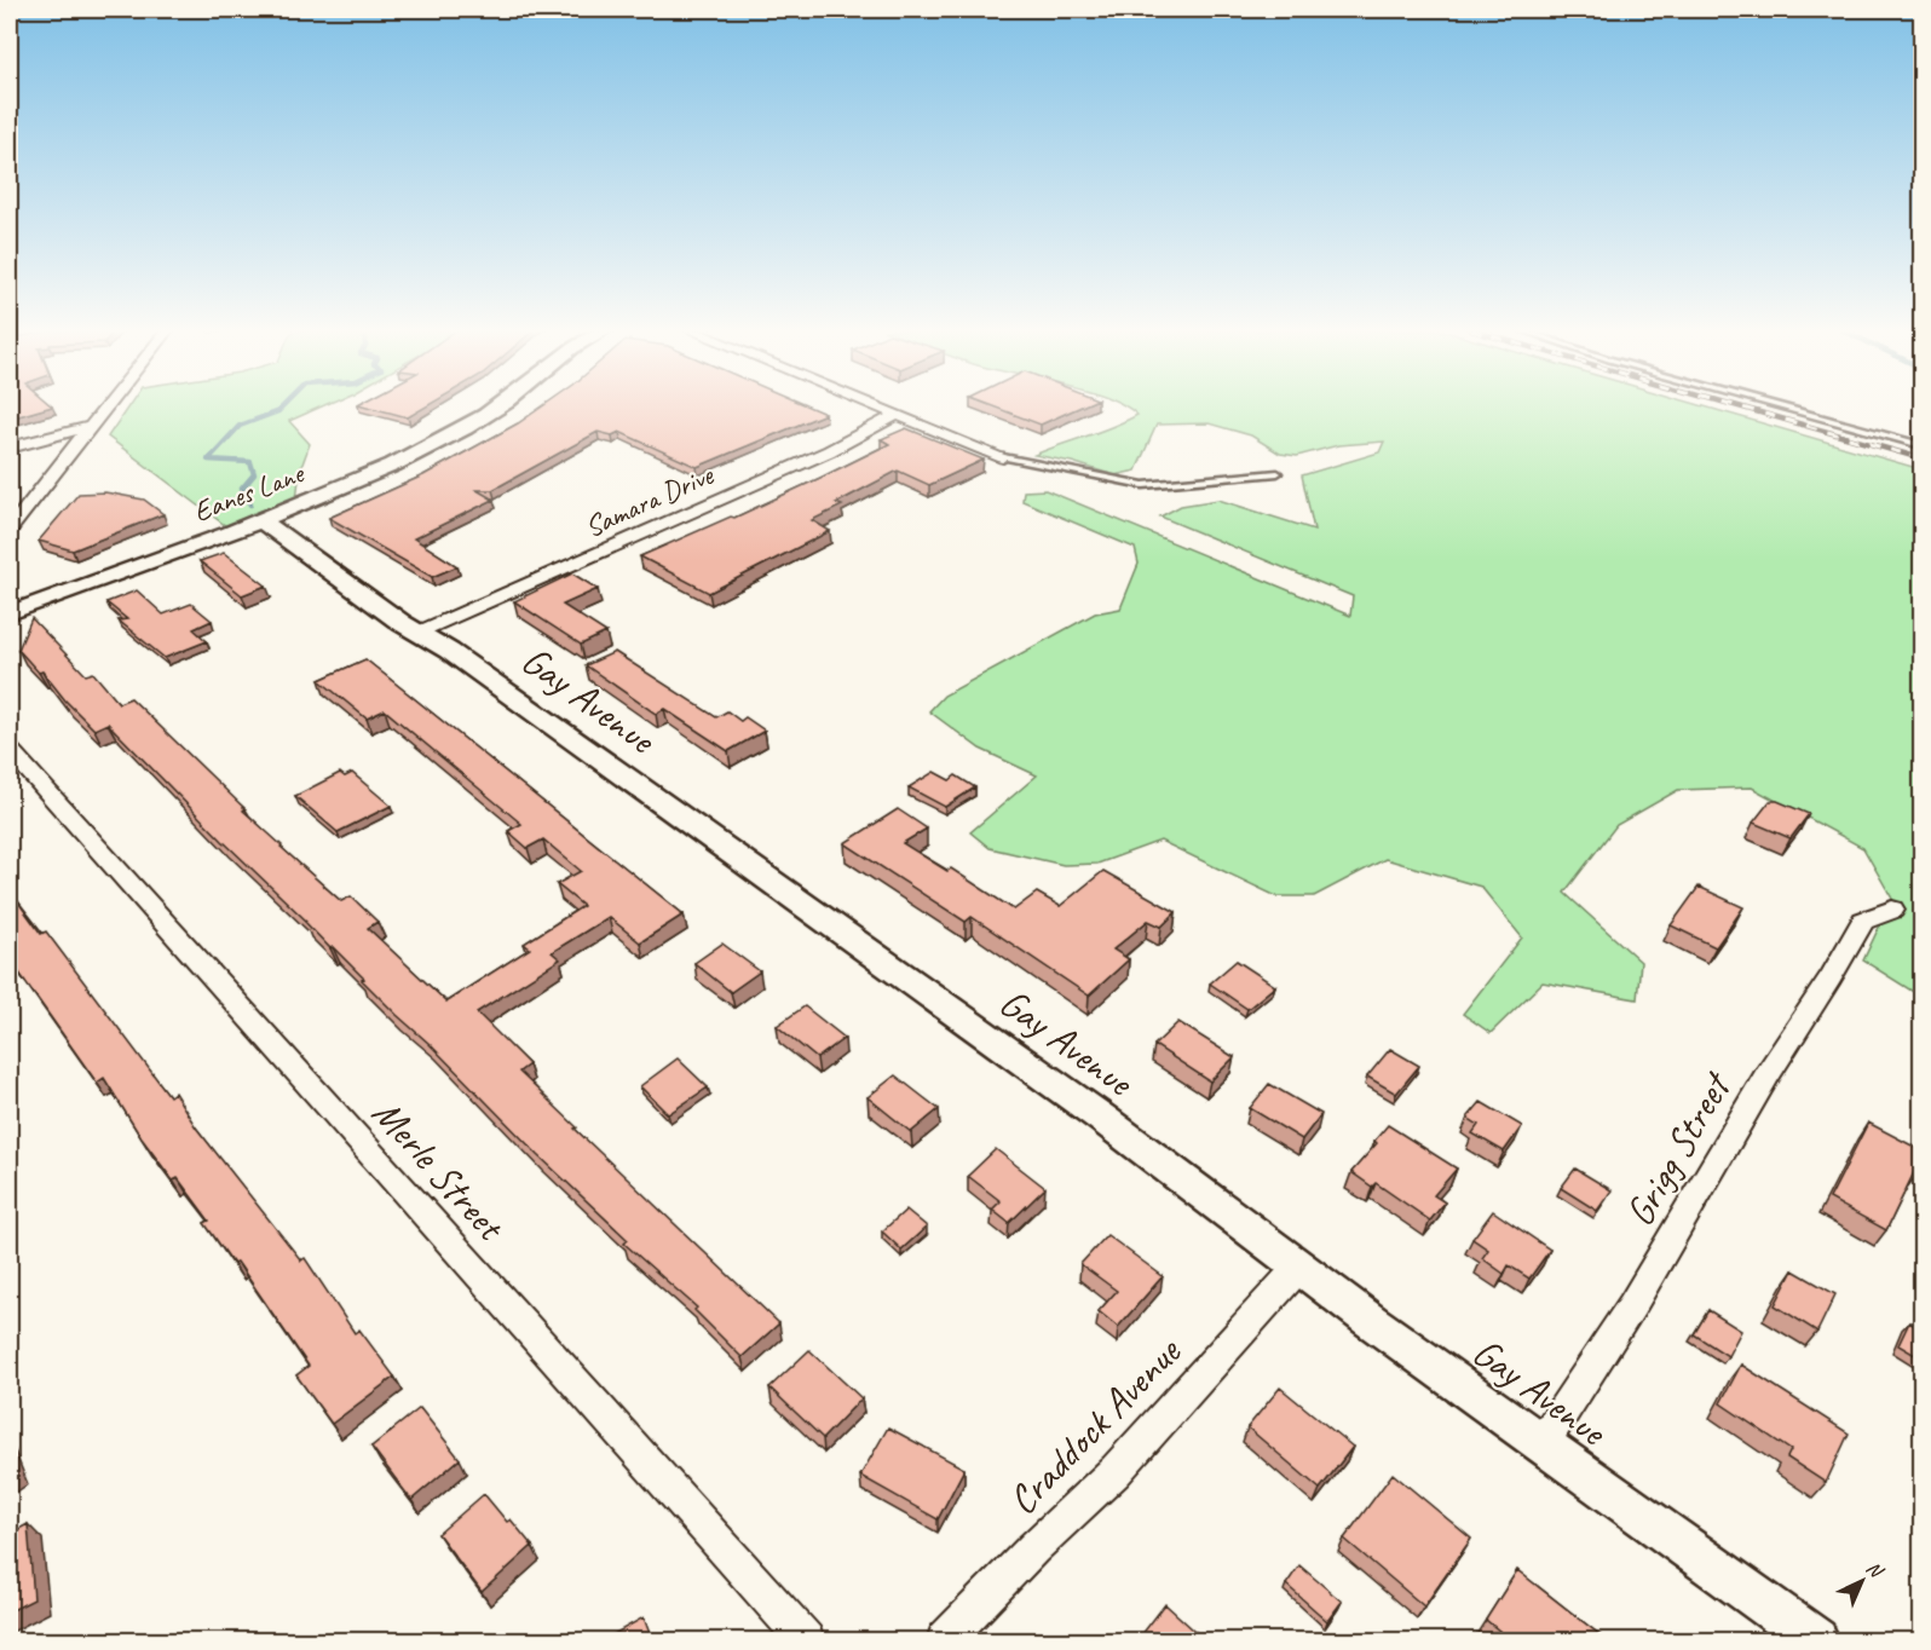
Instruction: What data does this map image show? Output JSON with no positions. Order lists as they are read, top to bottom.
{
  "streets": {
    "street": [
      "Eanes Lane",
      "Samara Drive",
      "Gay Avenue",
      "Grigg Street",
      "Merle Street",
      "Craddock Avenue"
    ]
  },
  "crossings": [
    ["Eanes Lane", "Gay Avenue"],
    ["Samara Drive", "Gay Avenue"],
    ["Gay Avenue", "Grigg Street"],
    ["Gay Avenue", "Craddock Avenue"]
  ],
  "north": "top right"
}
